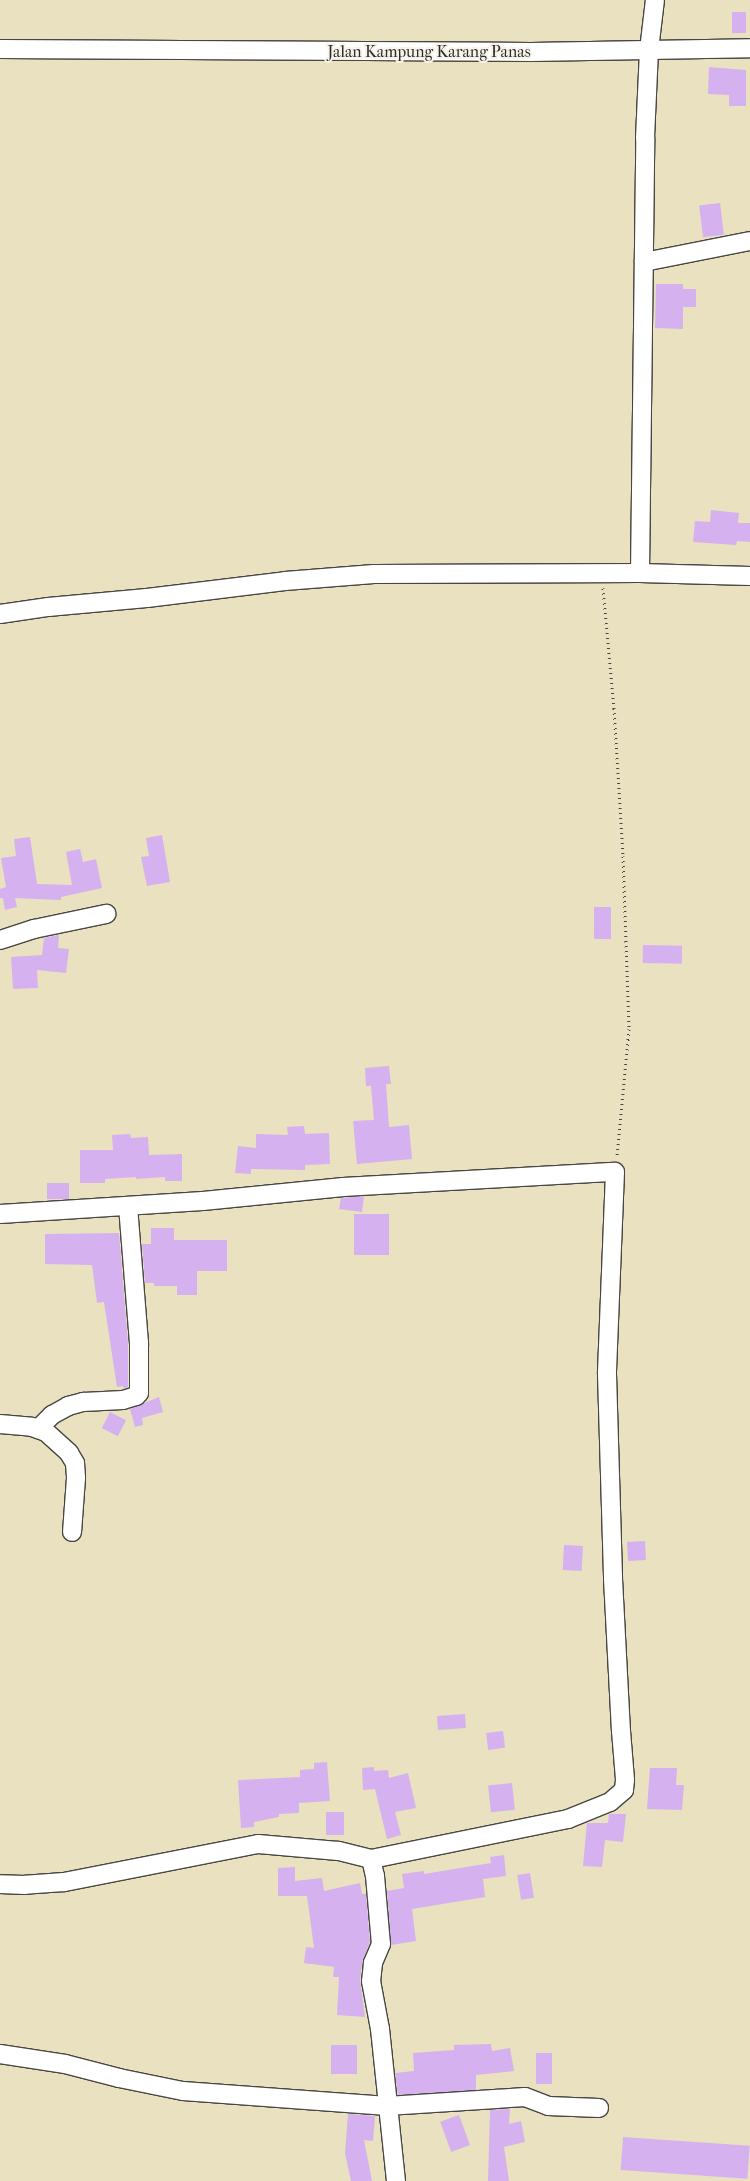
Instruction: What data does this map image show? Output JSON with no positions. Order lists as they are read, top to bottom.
{
  "streets": {
    "street": ["Jalan Kampung Karang Panas"]
  }
}
